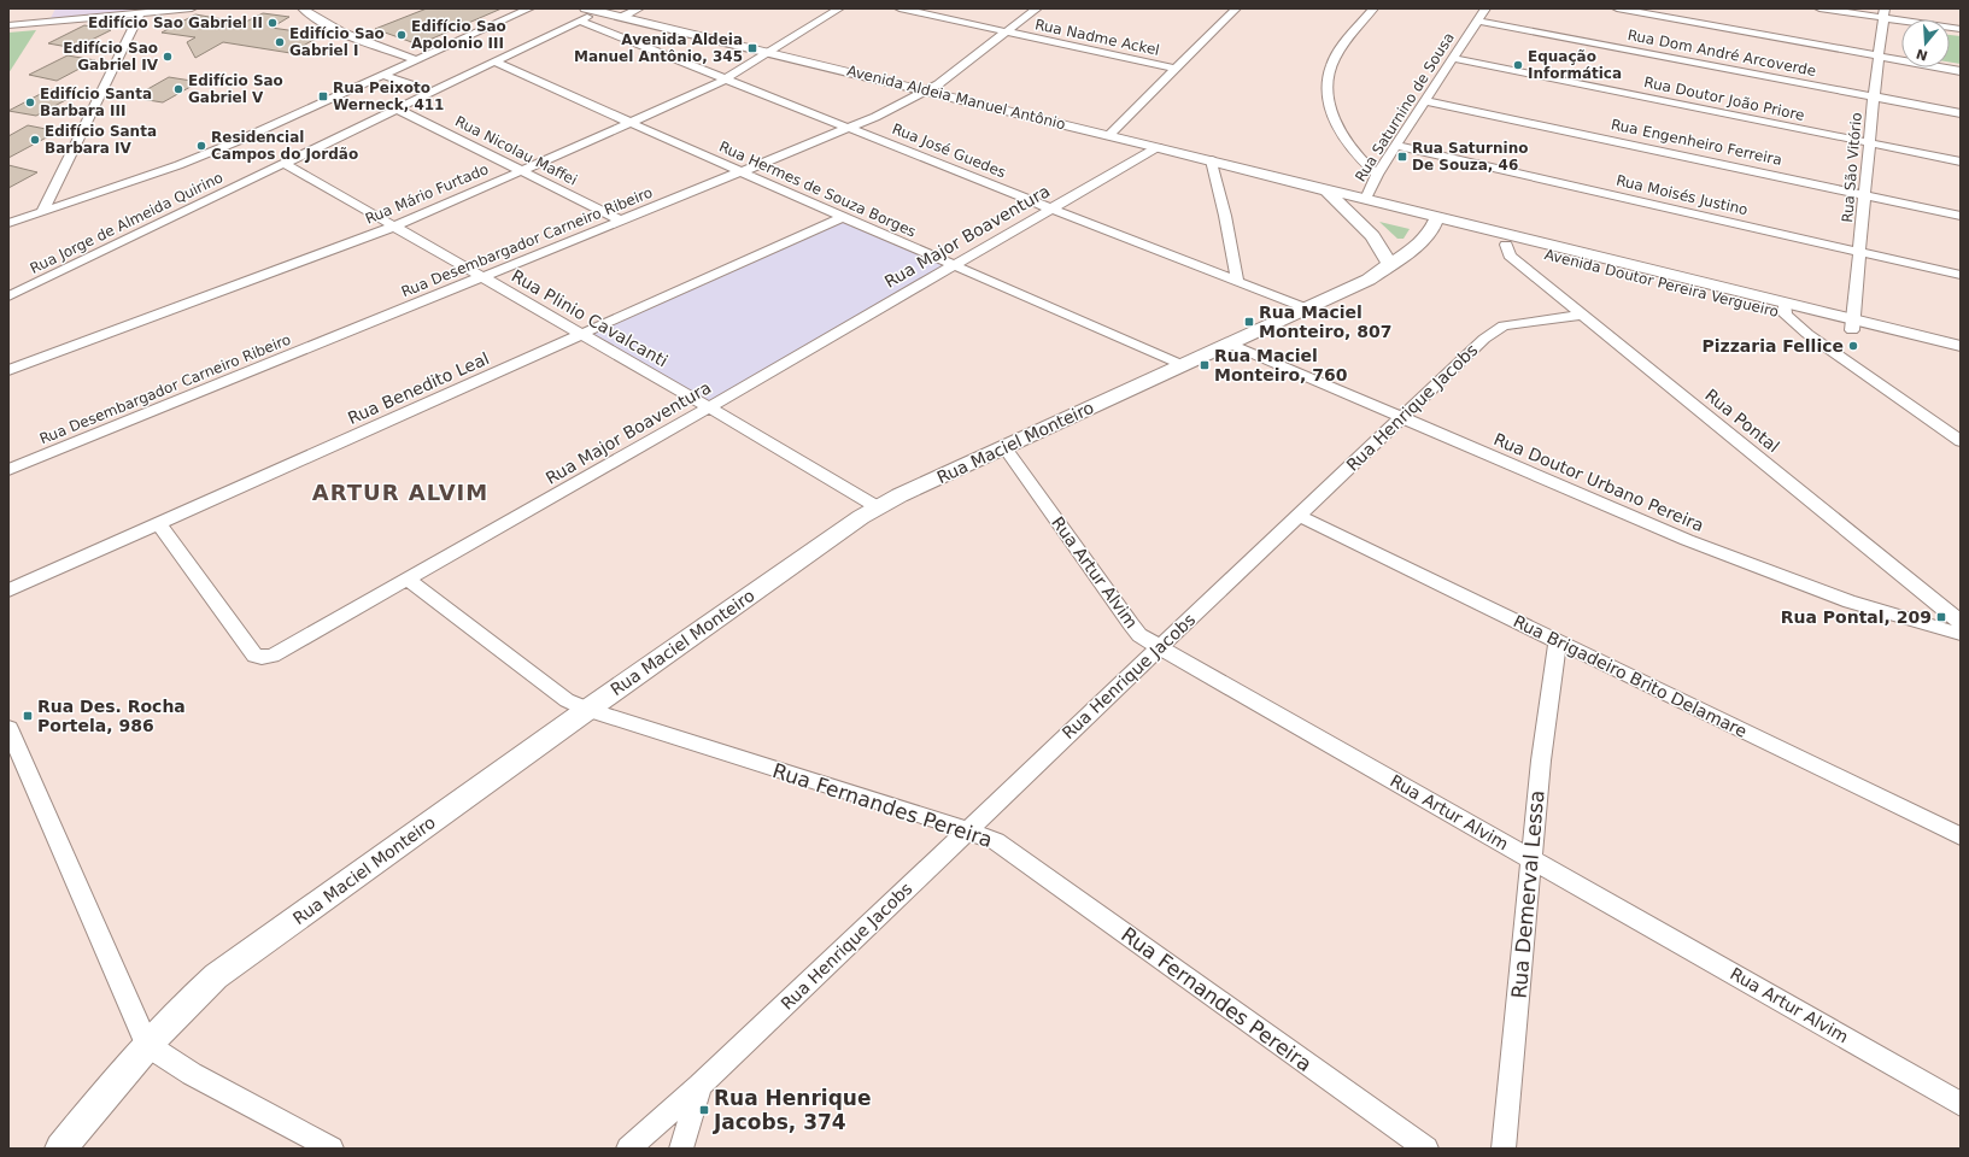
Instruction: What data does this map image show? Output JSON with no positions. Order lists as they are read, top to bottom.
{
  "streets": {
    "street": [
      "Rua Nadme Ackel",
      "Rua Dom André Arcoverde",
      "Avenida Aldeia Manuel Antônio",
      "Rua Doutor João Priore",
      "Rua Saturnino de Sousa",
      "Rua Engenheiro Ferreira",
      "Rua Nicolau Maffei",
      "Rua José Guedes",
      "Rua São Vitório",
      "Rua Hermes de Souza Borges",
      "Rua Mário Furtado",
      "Rua Moisés Justino",
      "Rua Jorge de Almeida Quirino",
      "Rua Major Boaventura",
      "Rua Desembargador Carneiro Ribeiro",
      "Avenida Doutor Pereira Vergueiro",
      "Rua Plinio Cavalcanti",
      "Rua Benedito Leal",
      "Rua Henrique Jacobs",
      "Rua Pontal",
      "Rua Maciel Monteiro",
      "Rua Doutor Urbano Pereira",
      "Rua Artur Alvim",
      "Rua Brigadeiro Brito Delamare",
      "Rua Fernandes Pereira",
      "Rua Demerval Lessa"
    ]
  },
  "crossings": [
    ["Rua Nadme Ackel", "Rua Desembargador Carneiro Ribeiro"],
    ["Rua Dom André Arcoverde", "Rua Saturnino de Sousa"],
    ["Rua Dom André Arcoverde", "Rua São Vitório"],
    ["Avenida Aldeia Manuel Antônio", "Rua Saturnino de Sousa"],
    ["Avenida Aldeia Manuel Antônio", "Rua Mário Furtado"],
    ["Avenida Aldeia Manuel Antônio", "Rua Jorge de Almeida Quirino"],
    ["Avenida Aldeia Manuel Antônio", "Rua Major Boaventura"],
    ["Avenida Aldeia Manuel Antônio", "Rua Desembargador Carneiro Ribeiro"],
    ["Avenida Aldeia Manuel Antônio", "Avenida Doutor Pereira Vergueiro"],
    ["Rua Doutor João Priore", "Rua Saturnino de Sousa"],
    ["Rua Doutor João Priore", "Rua São Vitório"],
    ["Rua Saturnino de Sousa", "Rua Engenheiro Ferreira"],
    ["Rua Saturnino de Sousa", "Rua Moisés Justino"],
    ["Rua Saturnino de Sousa", "Avenida Doutor Pereira Vergueiro"],
    ["Rua Engenheiro Ferreira", "Rua São Vitório"],
    ["Rua Nicolau Maffei", "Rua Mário Furtado"],
    ["Rua Nicolau Maffei", "Rua Jorge de Almeida Quirino"],
    ["Rua Nicolau Maffei", "Rua Desembargador Carneiro Ribeiro"],
    ["Rua José Guedes", "Rua Mário Furtado"],
    ["Rua José Guedes", "Rua Jorge de Almeida Quirino"],
    ["Rua José Guedes", "Rua Major Boaventura"],
    ["Rua José Guedes", "Rua Desembargador Carneiro Ribeiro"],
    ["Rua José Guedes", "Rua Maciel Monteiro"],
    ["Rua São Vitório", "Rua Moisés Justino"],
    ["Rua São Vitório", "Avenida Doutor Pereira Vergueiro"],
    ["Rua Hermes de Souza Borges", "Rua Mário Furtado"],
    ["Rua Hermes de Souza Borges", "Rua Jorge de Almeida Quirino"],
    ["Rua Hermes de Souza Borges", "Rua Major Boaventura"],
    ["Rua Hermes de Souza Borges", "Rua Desembargador Carneiro Ribeiro"],
    ["Rua Hermes de Souza Borges", "Rua Benedito Leal"],
    ["Rua Hermes de Souza Borges", "Rua Maciel Monteiro"],
    ["Rua Mário Furtado", "Rua Plinio Cavalcanti"],
    ["Rua Jorge de Almeida Quirino", "Rua Plinio Cavalcanti"],
    ["Rua Major Boaventura", "Rua Plinio Cavalcanti"],
    ["Rua Major Boaventura", "Rua Benedito Leal"],
    ["Rua Major Boaventura", "Rua Fernandes Pereira"],
    ["Rua Desembargador Carneiro Ribeiro", "Rua Plinio Cavalcanti"],
    ["Avenida Doutor Pereira Vergueiro", "Rua Pontal"],
    ["Avenida Doutor Pereira Vergueiro", "Rua Maciel Monteiro"],
    ["Rua Plinio Cavalcanti", "Rua Benedito Leal"],
    ["Rua Plinio Cavalcanti", "Rua Maciel Monteiro"],
    ["Rua Henrique Jacobs", "Rua Pontal"],
    ["Rua Henrique Jacobs", "Rua Doutor Urbano Pereira"],
    ["Rua Henrique Jacobs", "Rua Artur Alvim"],
    ["Rua Henrique Jacobs", "Rua Brigadeiro Brito Delamare"],
    ["Rua Henrique Jacobs", "Rua Fernandes Pereira"],
    ["Rua Maciel Monteiro", "Rua Doutor Urbano Pereira"],
    ["Rua Maciel Monteiro", "Rua Artur Alvim"],
    ["Rua Maciel Monteiro", "Rua Fernandes Pereira"],
    ["Rua Artur Alvim", "Rua Demerval Lessa"],
    ["Rua Brigadeiro Brito Delamare", "Rua Demerval Lessa"]
  ],
  "districts": ["ARTUR ALVIM"],
  "places": {
    "other": [
      "Edifício Sao Gabriel II",
      "Edifício Sao Apolonio III",
      "Edifício Sao Gabriel I",
      "Edifício Sao Gabriel IV",
      "Equação Informática",
      "Edifício Sao Gabriel V",
      "Edifício Santa Barbara III",
      "Edifício Santa Barbara IV",
      "Residencial Campos do Jordão",
      "Pizzaria Fellice"
    ],
    "transit": [
      "Avenida Aldeia Manuel Antônio, 345",
      "Rua Peixoto Werneck, 411",
      "Rua Saturnino De Souza, 46",
      "Rua Maciel Monteiro, 807",
      "Rua Maciel Monteiro, 760",
      "Rua Pontal, 209",
      "Rua Des. Rocha Portela, 986",
      "Rua Henrique Jacobs, 374"
    ]
  },
  "north": "bottom"
}
